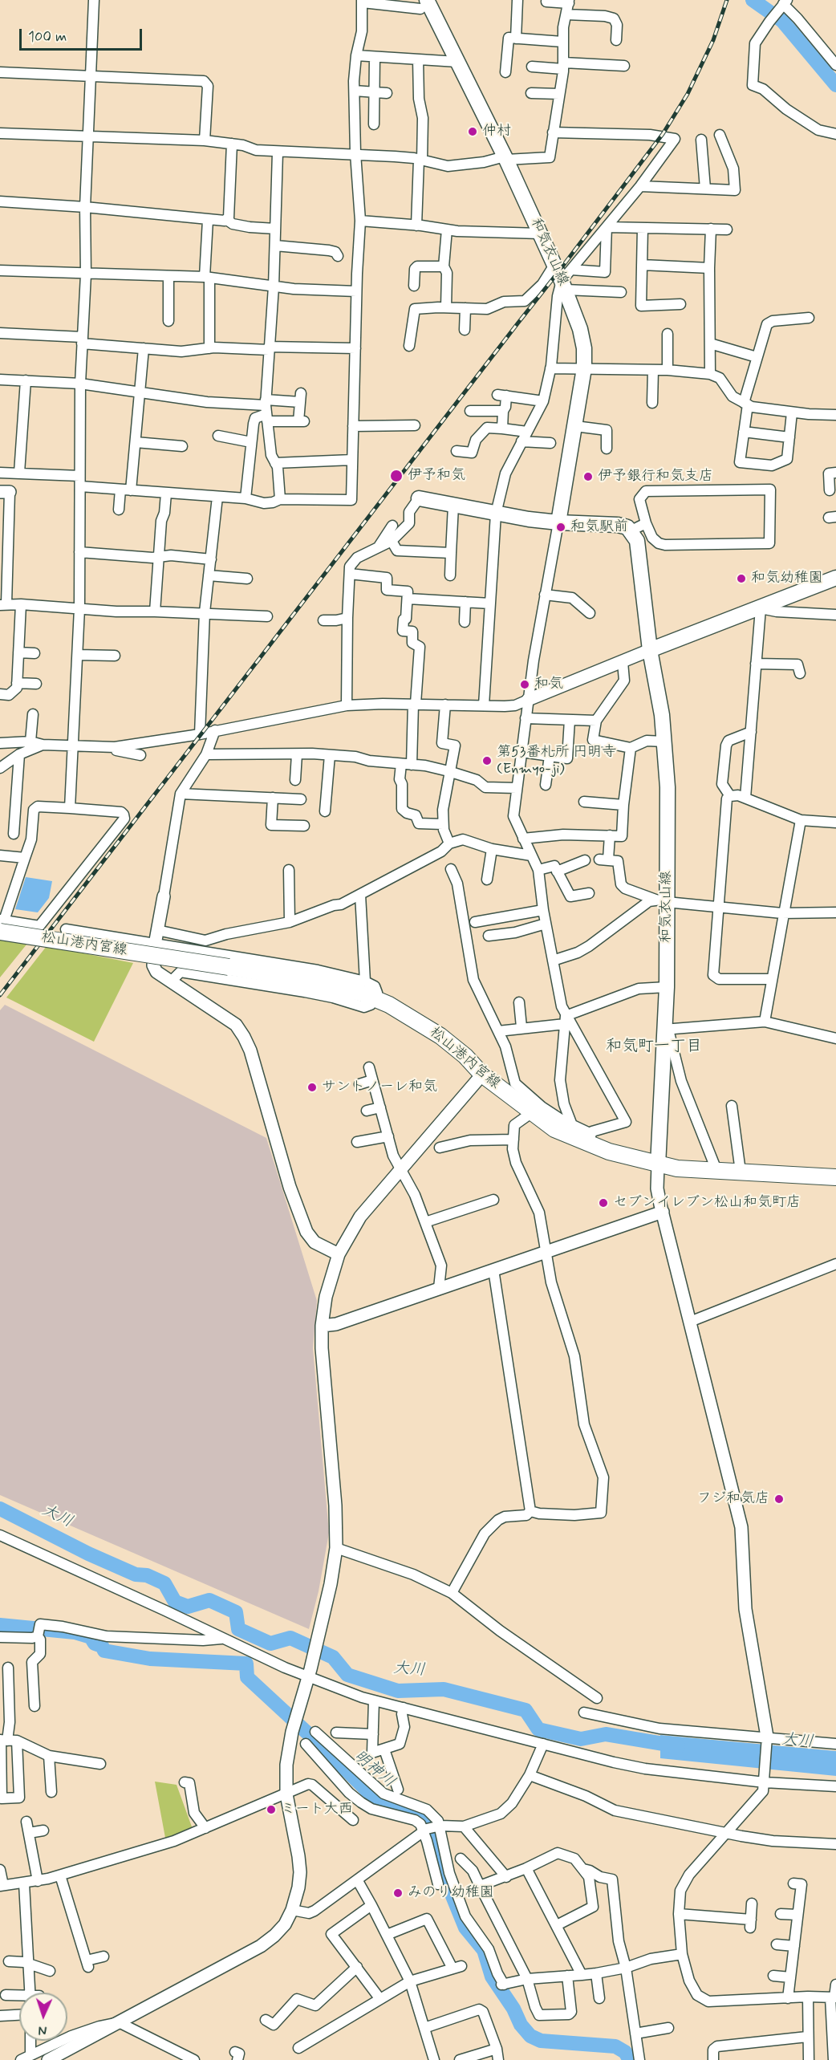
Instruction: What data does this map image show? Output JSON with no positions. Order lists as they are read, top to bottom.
{
  "streets": {
    "main road": ["和気衣山線", "松山港内宮線"]
  },
  "crossings": [
    ["和気衣山線", "松山港内宮線"]
  ],
  "districts": ["和気町一丁目"],
  "water": ["大川", "明神川"],
  "places": [
    "仲村",
    "伊予和気",
    "伊予銀行和気支店",
    "和気駅前",
    "和気幼稚園",
    "和気",
    "第53番札所 円明寺 (Enmyo-ji)",
    "サントノーレ和気",
    "セブンイレブン松山和気町店",
    "フジ和気店",
    "ミート大西",
    "みのり幼稚園"
  ],
  "scale_bar": "100 m",
  "north": "bottom"
}
